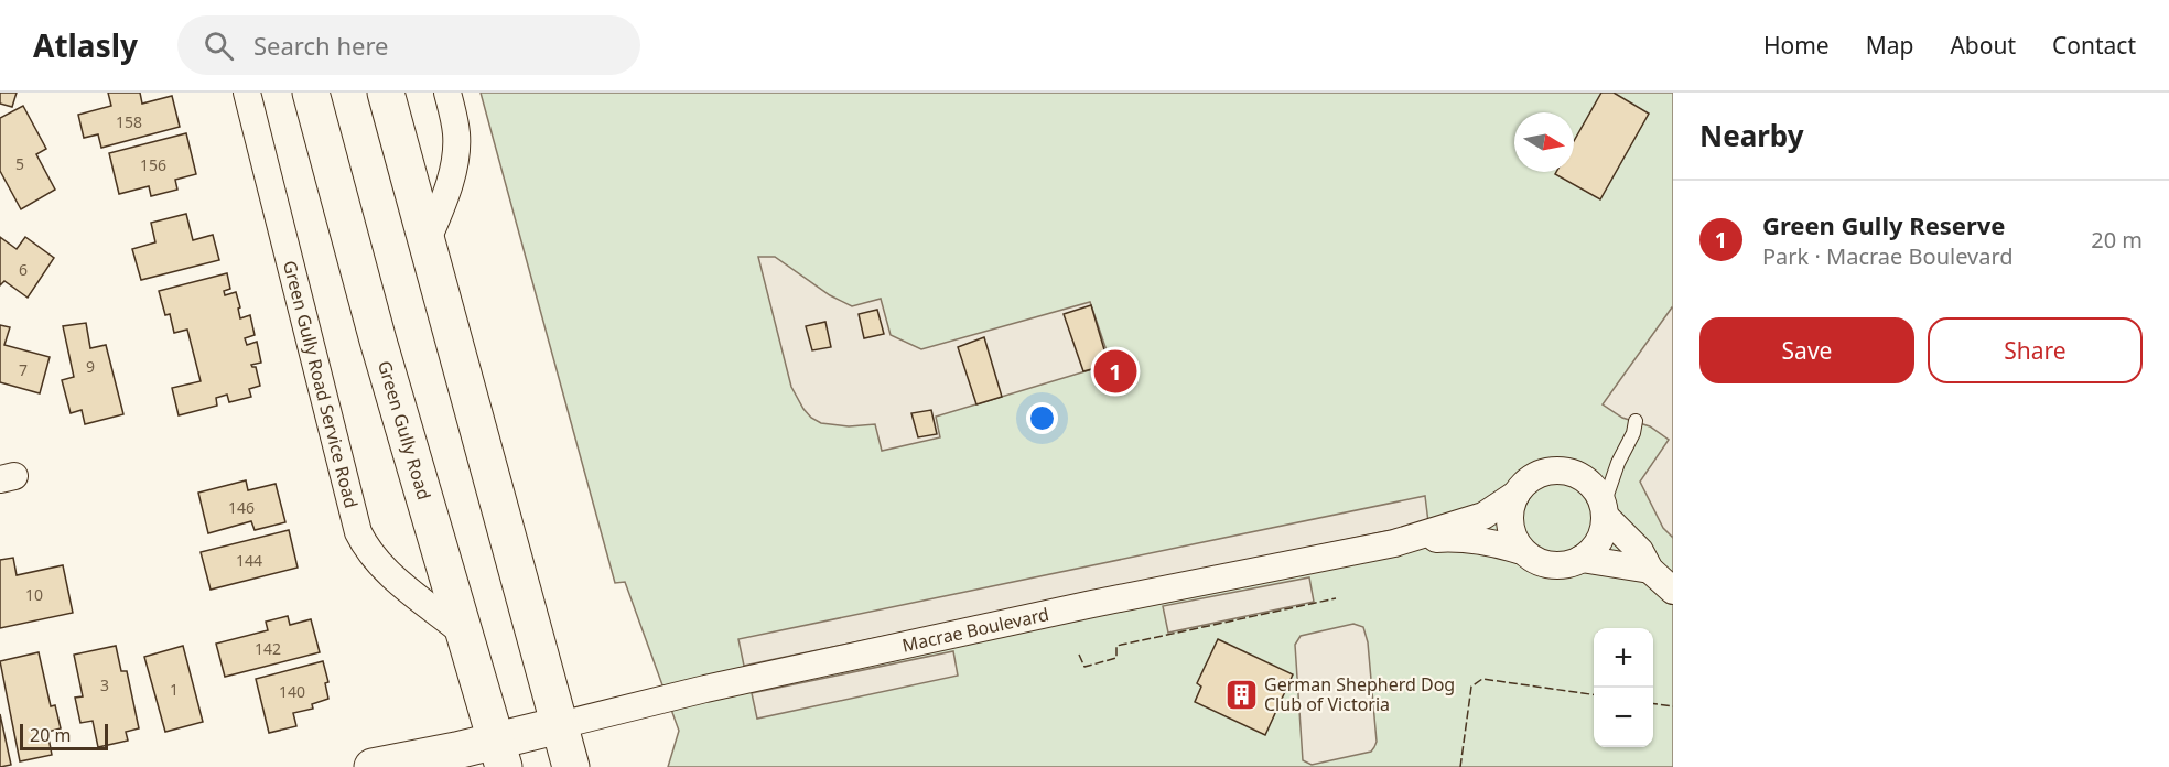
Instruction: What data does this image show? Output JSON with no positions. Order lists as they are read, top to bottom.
{
  "streets": {
    "main road": ["Green Gully Road"],
    "street": ["Green Gully Road Service Road", "Macrae Boulevard"]
  },
  "crossings": [
    ["Green Gully Road Service Road", "Green Gully Road"]
  ],
  "places": {
    "building": ["German Shepherd Dog Club of Victoria"]
  },
  "house_numbers": [
    "158",
    "5",
    "156",
    "6",
    "9",
    "7",
    "146",
    "144",
    "10",
    "142",
    "3",
    "1",
    "140"
  ],
  "scale_bar": "20 m",
  "north": "right",
  "page": {
    "header": "Atlasly",
    "search": "Search here",
    "nav": [
      "Home",
      "Map",
      "About",
      "Contact"
    ],
    "heading": "Nearby",
    "list": [
      {
        "mark": "1",
        "name": "Green Gully Reserve",
        "note": "Park · Macrae Boulevard",
        "value": "20 m"
      }
    ],
    "buttons": ["Save", "Share"],
    "pins": "1",
    "map_buttons": ["+", "−"],
    "scale": "20 m"
  }
}
